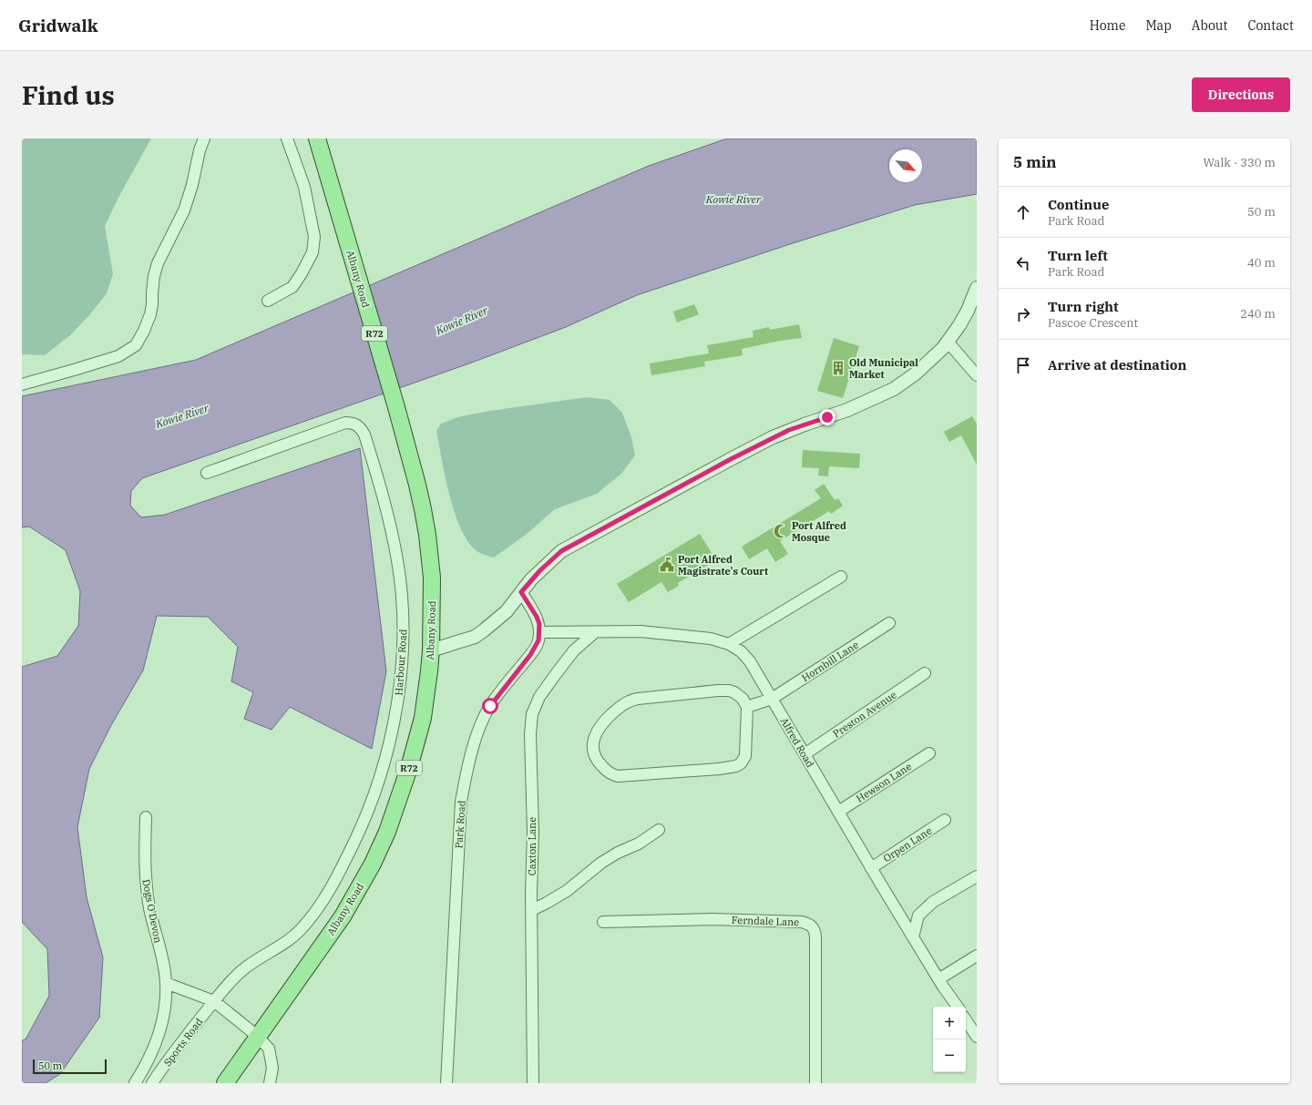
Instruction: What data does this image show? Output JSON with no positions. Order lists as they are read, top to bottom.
{
  "streets": {
    "main road": ["Albany Road", "R72"],
    "street": [
      "Hornbill Lane",
      "Harbour Road",
      "Preston Avenue",
      "Alfred Road",
      "Hewson Lane",
      "Park Road",
      "Orpen Lane",
      "Caxton Lane",
      "Dogs O'Devon",
      "Ferndale Lane",
      "Sports Road"
    ]
  },
  "crossings": [
    ["Hornbill Lane", "Alfred Road"],
    ["Harbour Road", "Sports Road"],
    ["Preston Avenue", "Alfred Road"],
    ["Alfred Road", "Hewson Lane"],
    ["Alfred Road", "Park Road"],
    ["Alfred Road", "Orpen Lane"],
    ["Alfred Road", "Caxton Lane"]
  ],
  "water": ["Kowie River"],
  "places": {
    "building": ["Old Municipal Market"],
    "mosque": ["Port Alfred Mosque"],
    "public building": ["Port Alfred Magistrate's Court"]
  },
  "scale_bar": "50 m",
  "north": "bottom right",
  "page": {
    "header": "Gridwalk",
    "nav": [
      "Home",
      "Map",
      "About",
      "Contact"
    ],
    "buttons": "Directions",
    "title": "Find us",
    "heading": ["5 min", "Walk · 330 m"],
    "list": [
      ["Continue", "Park Road", "50 m"],
      ["Turn left", "Park Road", "40 m"],
      ["Turn right", "Pascoe Crescent", "240 m"],
      "Arrive at destination"
    ],
    "map_buttons": ["+", "−"],
    "scale": "50 m"
  }
}
